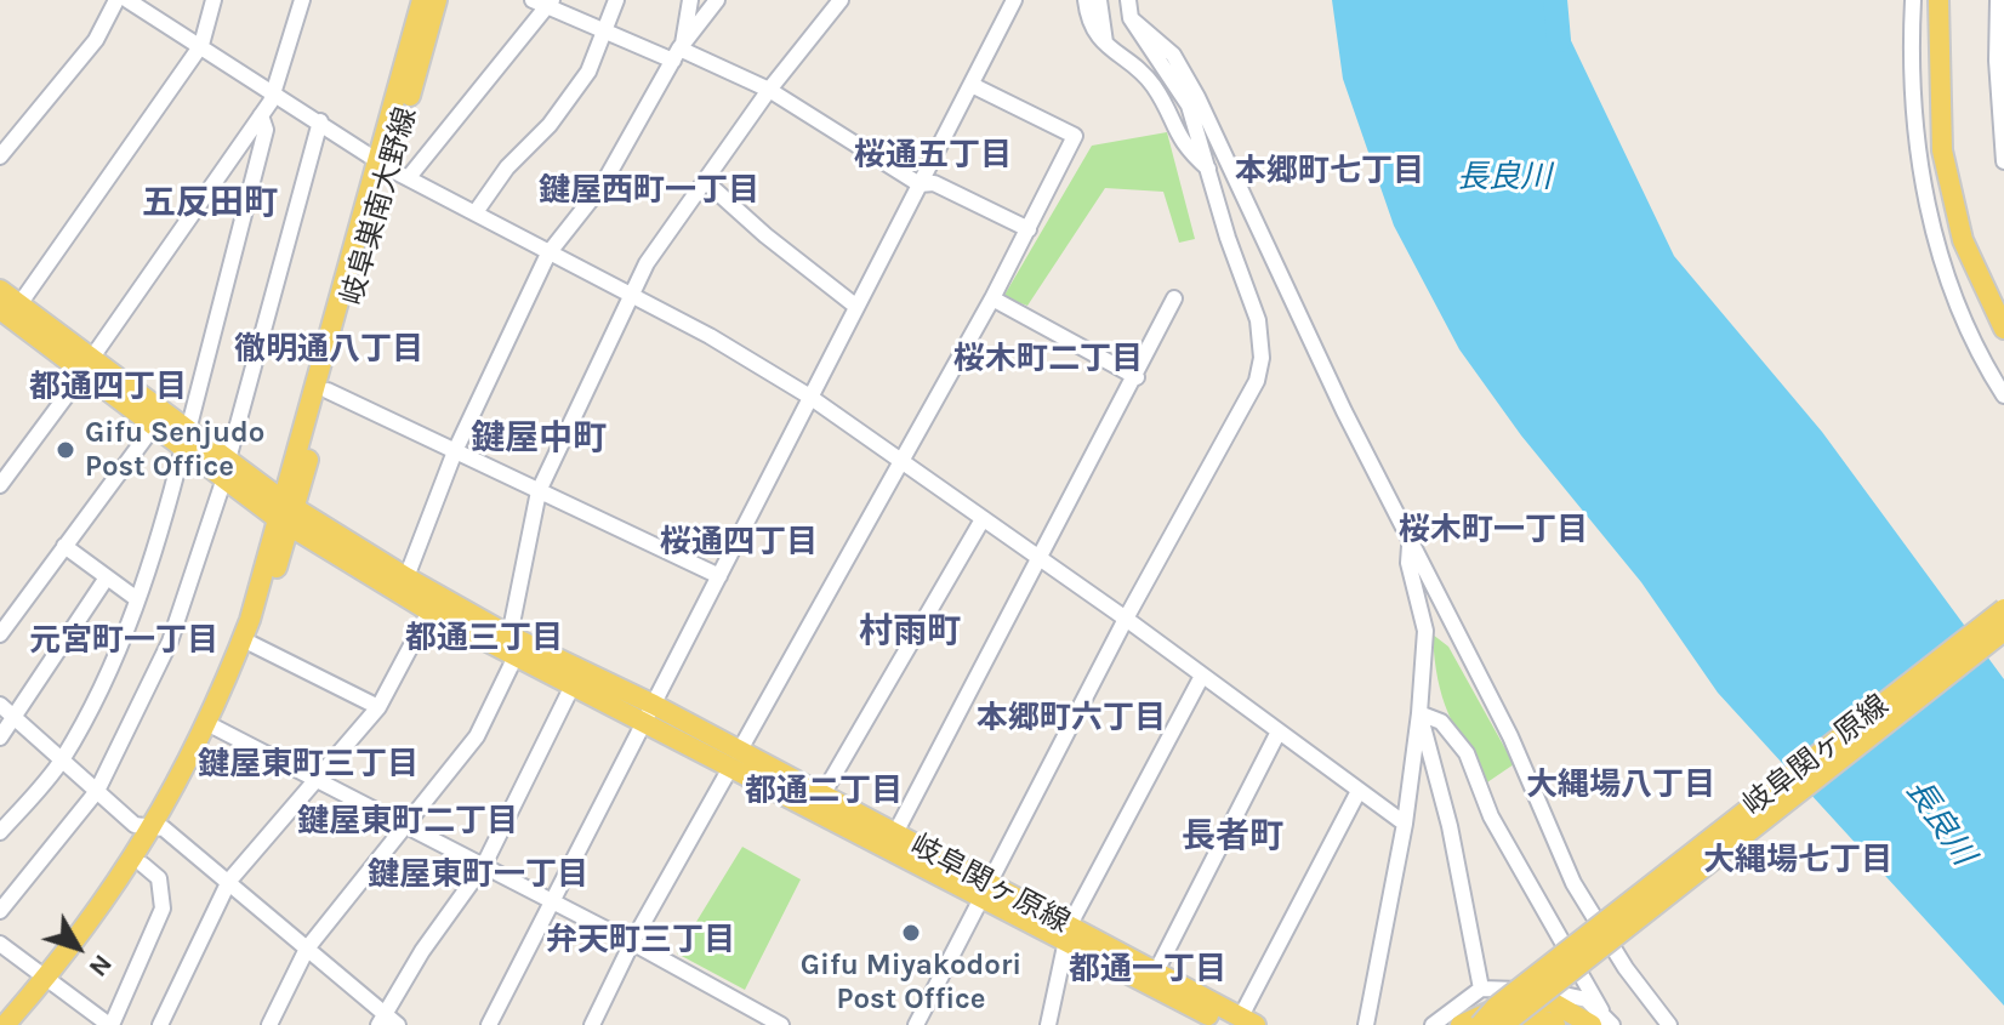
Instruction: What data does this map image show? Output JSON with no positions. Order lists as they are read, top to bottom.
{
  "streets": {
    "main road": ["岐阜巣南大野線", "岐阜関ヶ原線"]
  },
  "crossings": [
    ["岐阜巣南大野線", "岐阜関ヶ原線"]
  ],
  "districts": [
    "桜通五丁目",
    "本郷町七丁目",
    "鍵屋西町一丁目",
    "五反田町",
    "徹明通八丁目",
    "桜木町二丁目",
    "都通四丁目",
    "鍵屋中町",
    "桜木町一丁目",
    "桜通四丁目",
    "村雨町",
    "都通三丁目",
    "元宮町一丁目",
    "本郷町六丁目",
    "鍵屋東町三丁目",
    "大縄場八丁目",
    "都通二丁目",
    "鍵屋東町二丁目",
    "長者町",
    "大縄場七丁目",
    "鍵屋東町一丁目",
    "弁天町三丁目",
    "都通一丁目"
  ],
  "water": ["長良川"],
  "places": ["Gifu Senjudo Post Office", "Gifu Miyakodori Post Office"],
  "north": "bottom right"
}
